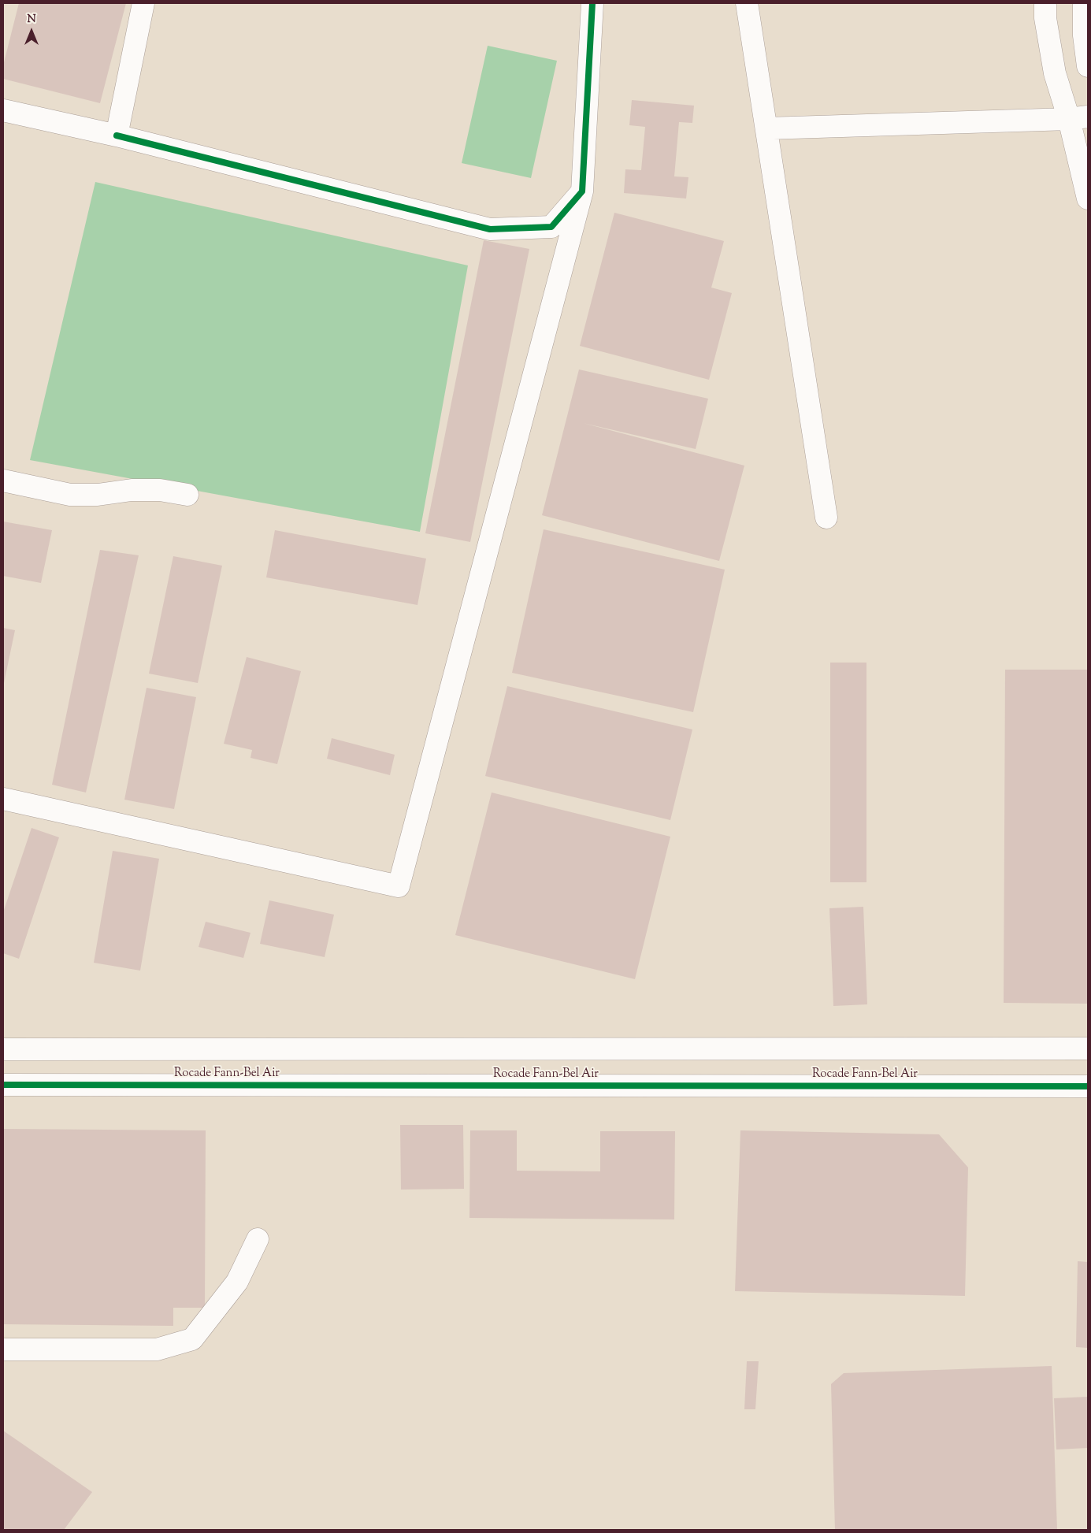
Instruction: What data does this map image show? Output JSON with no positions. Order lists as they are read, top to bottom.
{
  "streets": {
    "street": ["Rocade Fann-Bel Air"]
  },
  "north": "top"
}
